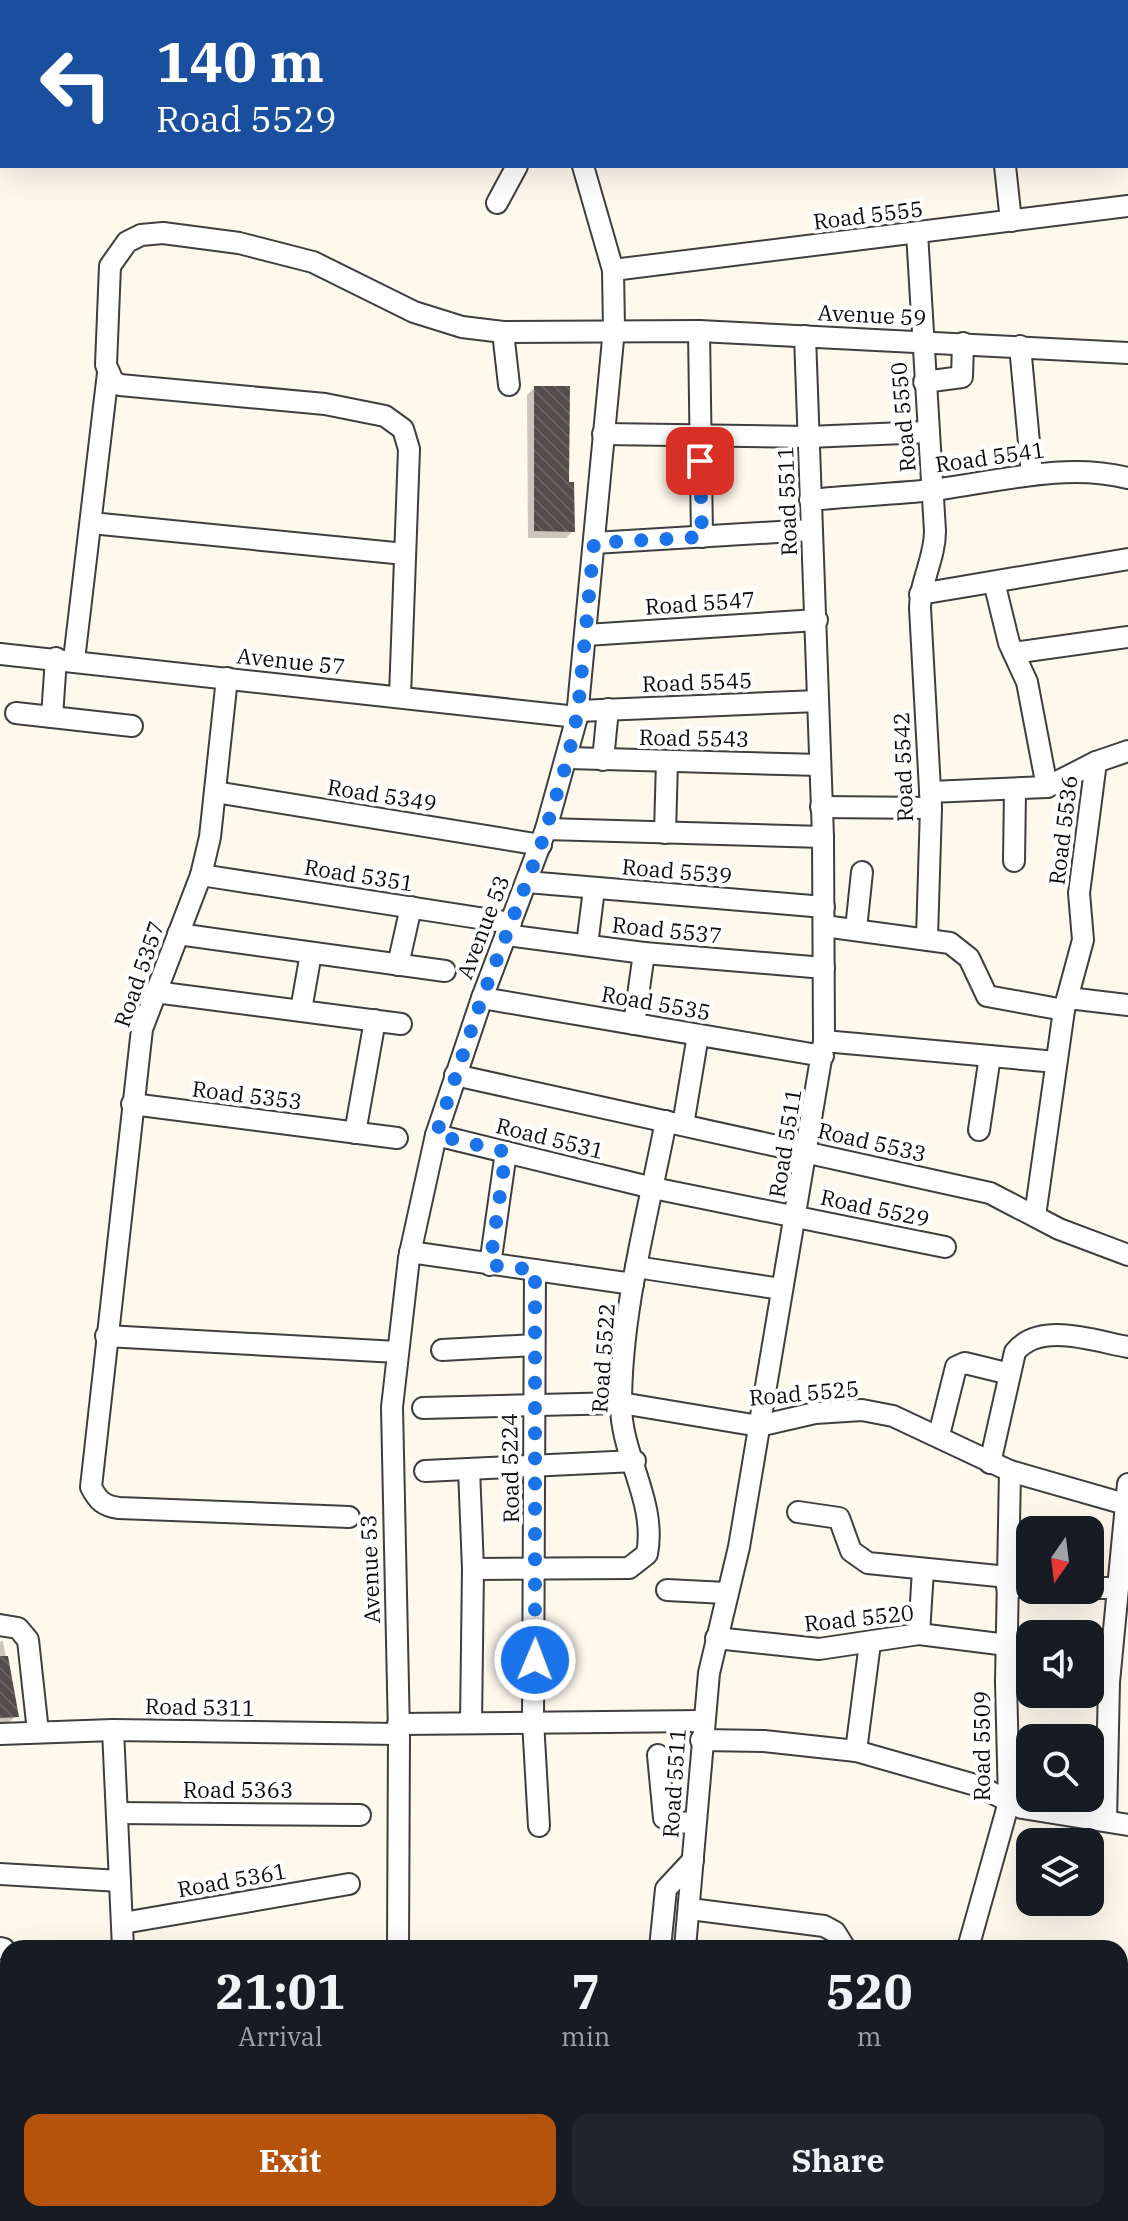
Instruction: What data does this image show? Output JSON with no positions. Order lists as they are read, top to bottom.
{
  "streets": {
    "street": [
      "Road 5555",
      "Avenue 59",
      "Road 5550",
      "Road 5541",
      "Road 5511",
      "Road 5547",
      "Avenue 57",
      "Road 5545",
      "Road 5543",
      "Road 5542",
      "Road 5349",
      "Road 5536",
      "Road 5539",
      "Road 5351",
      "Avenue 53",
      "Road 5537",
      "Road 5357",
      "Road 5535",
      "Road 5353",
      "Road 5531",
      "Road 5533",
      "Road 5529",
      "Road 5522",
      "Road 5525",
      "Road 5224",
      "Road 5520",
      "Road 5311",
      "Road 5509",
      "Road 5363",
      "Road 5361"
    ]
  },
  "crossings": [
    ["Road 5555", "Road 5550"],
    ["Road 5555", "Avenue 53"],
    ["Avenue 59", "Road 5550"],
    ["Avenue 59", "Road 5511"],
    ["Avenue 59", "Avenue 53"],
    ["Road 5550", "Road 5541"],
    ["Road 5550", "Road 5542"],
    ["Road 5541", "Road 5511"],
    ["Road 5511", "Road 5547"],
    ["Road 5511", "Road 5545"],
    ["Road 5511", "Road 5543"],
    ["Road 5511", "Road 5539"],
    ["Road 5511", "Road 5537"],
    ["Road 5511", "Road 5535"],
    ["Road 5511", "Road 5533"],
    ["Road 5511", "Road 5529"],
    ["Road 5511", "Road 5525"],
    ["Road 5511", "Road 5520"],
    ["Road 5511", "Road 5311"],
    ["Road 5547", "Avenue 53"],
    ["Avenue 57", "Road 5545"],
    ["Avenue 57", "Avenue 53"],
    ["Avenue 57", "Road 5357"],
    ["Road 5545", "Avenue 53"],
    ["Road 5543", "Avenue 53"],
    ["Road 5349", "Avenue 53"],
    ["Road 5349", "Road 5357"],
    ["Road 5536", "Road 5535"],
    ["Road 5536", "Road 5533"],
    ["Road 5539", "Avenue 53"],
    ["Road 5351", "Avenue 53"],
    ["Road 5351", "Road 5537"],
    ["Road 5351", "Road 5357"],
    ["Avenue 53", "Road 5537"],
    ["Avenue 53", "Road 5535"],
    ["Avenue 53", "Road 5531"],
    ["Avenue 53", "Road 5533"],
    ["Avenue 53", "Road 5311"],
    ["Road 5357", "Road 5353"],
    ["Road 5535", "Road 5522"],
    ["Road 5531", "Road 5529"],
    ["Road 5531", "Road 5522"],
    ["Road 5533", "Road 5522"],
    ["Road 5529", "Road 5522"],
    ["Road 5522", "Road 5525"],
    ["Road 5522", "Road 5224"],
    ["Road 5525", "Road 5224"],
    ["Road 5525", "Road 5509"],
    ["Road 5224", "Road 5311"],
    ["Road 5520", "Road 5509"],
    ["Road 5311", "Road 5509"]
  ],
  "north": "bottom",
  "page": {
    "turn": ["140 m", "Road 5529"],
    "eta": [
      "21:01",
      "Arrival",
      "7",
      "min",
      "520",
      "m"
    ],
    "buttons": ["Exit", "Share"]
  }
}
